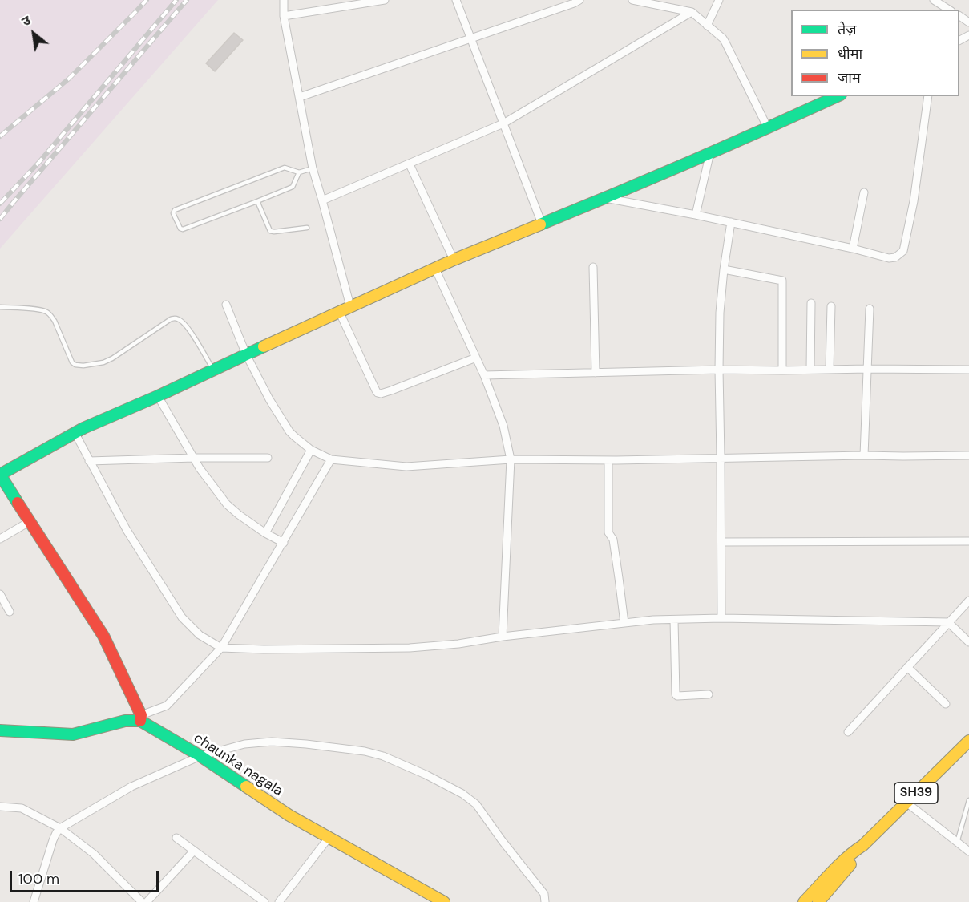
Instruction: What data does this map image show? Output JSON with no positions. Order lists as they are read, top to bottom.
{
  "streets": {
    "street": ["chaunka nagala", "SH39"]
  },
  "legend": ["तेज़", "धीमा", "जाम"],
  "scale_bar": "100 m",
  "north": "top left"
}
